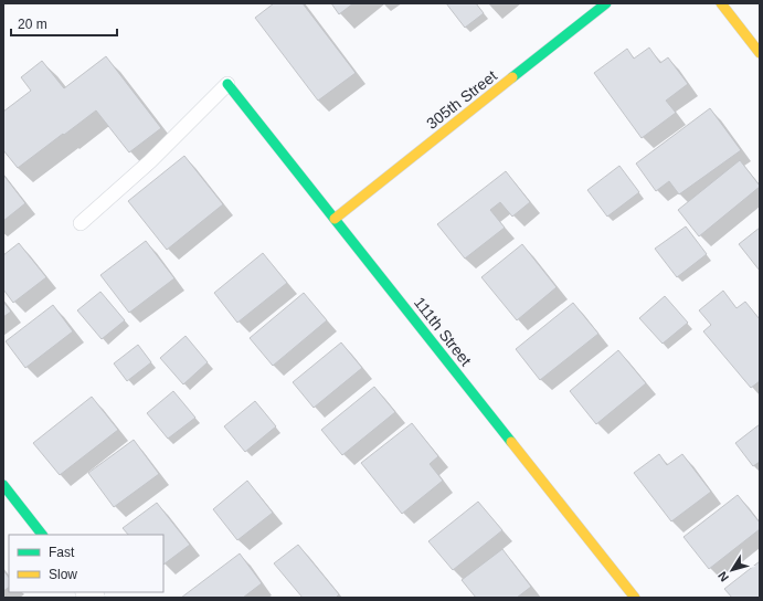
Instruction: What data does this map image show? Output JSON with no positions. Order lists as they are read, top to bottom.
{
  "streets": {
    "street": ["305th Street", "111th Street"]
  },
  "crossings": [
    ["305th Street", "111th Street"]
  ],
  "legend": ["Fast", "Slow"],
  "scale_bar": "20 m",
  "north": "bottom left"
}
